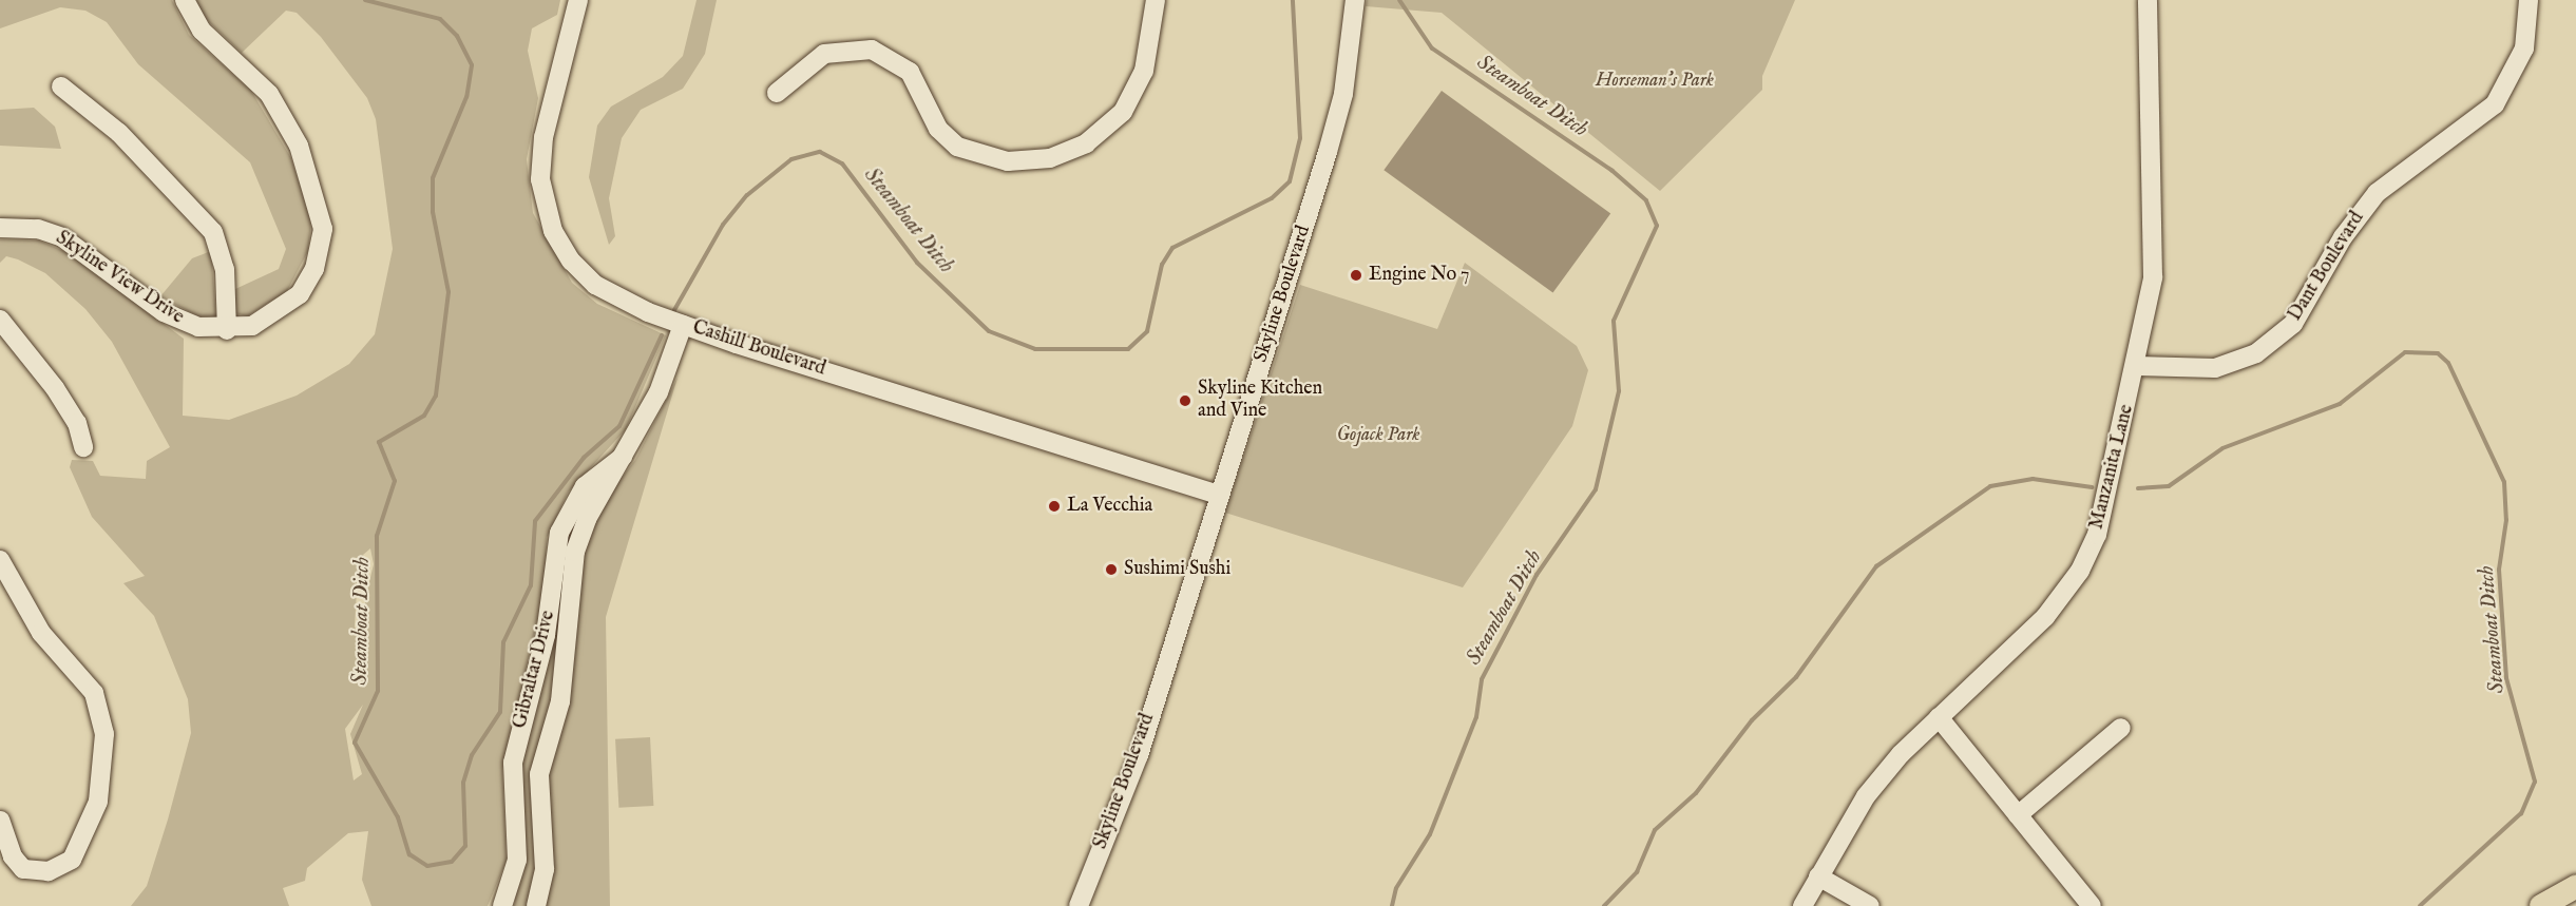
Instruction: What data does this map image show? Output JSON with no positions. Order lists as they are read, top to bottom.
{
  "streets": {
    "street": [
      "Dant Boulevard",
      "Skyline View Drive",
      "Skyline Boulevard",
      "Cashill Boulevard",
      "Manzanita Lane",
      "Gibraltar Drive"
    ]
  },
  "crossings": [
    ["Dant Boulevard", "Manzanita Lane"],
    ["Skyline Boulevard", "Cashill Boulevard"],
    ["Cashill Boulevard", "Gibraltar Drive"]
  ],
  "water": ["Steamboat Ditch"],
  "parks": ["Horseman's Park", "Gojack Park"],
  "places": [
    "Engine No 7",
    "Skyline Kitchen and Vine",
    "La Vecchia",
    "Sushimi Sushi"
  ]
}
